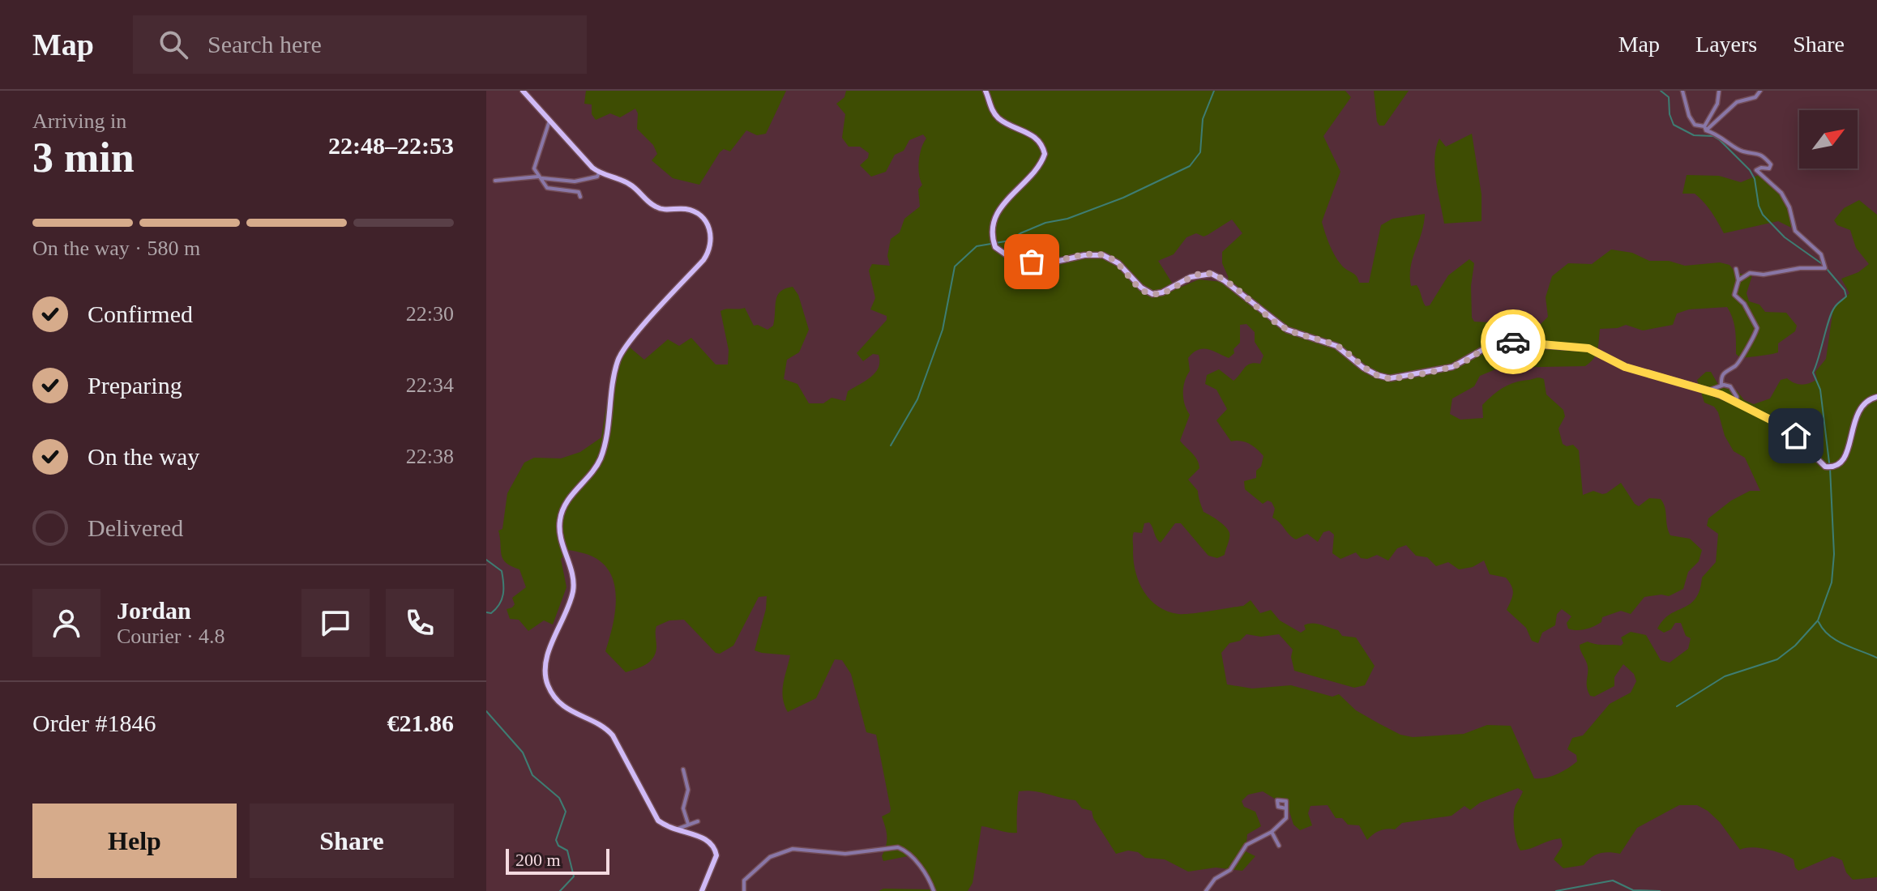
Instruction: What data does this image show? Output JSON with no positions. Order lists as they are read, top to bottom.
{
  "scale_bar": "200 m",
  "north": "top right",
  "page": {
    "header": "Map",
    "search": "Search here",
    "nav": ["Map", "Layers", "Share"],
    "heading": ["3 min", "Arriving in", "22:48–22:53"],
    "panel": [
      "Jordan",
      "Courier · 4.8",
      "Order #1846",
      "€21.86"
    ],
    "bar": "On the way · 580 m",
    "list": [
      ["Confirmed", "22:30"],
      ["Preparing", "22:34"],
      ["On the way", "22:38"],
      "Delivered"
    ],
    "buttons": ["Help", "Share"],
    "scale": "200 m"
  }
}
